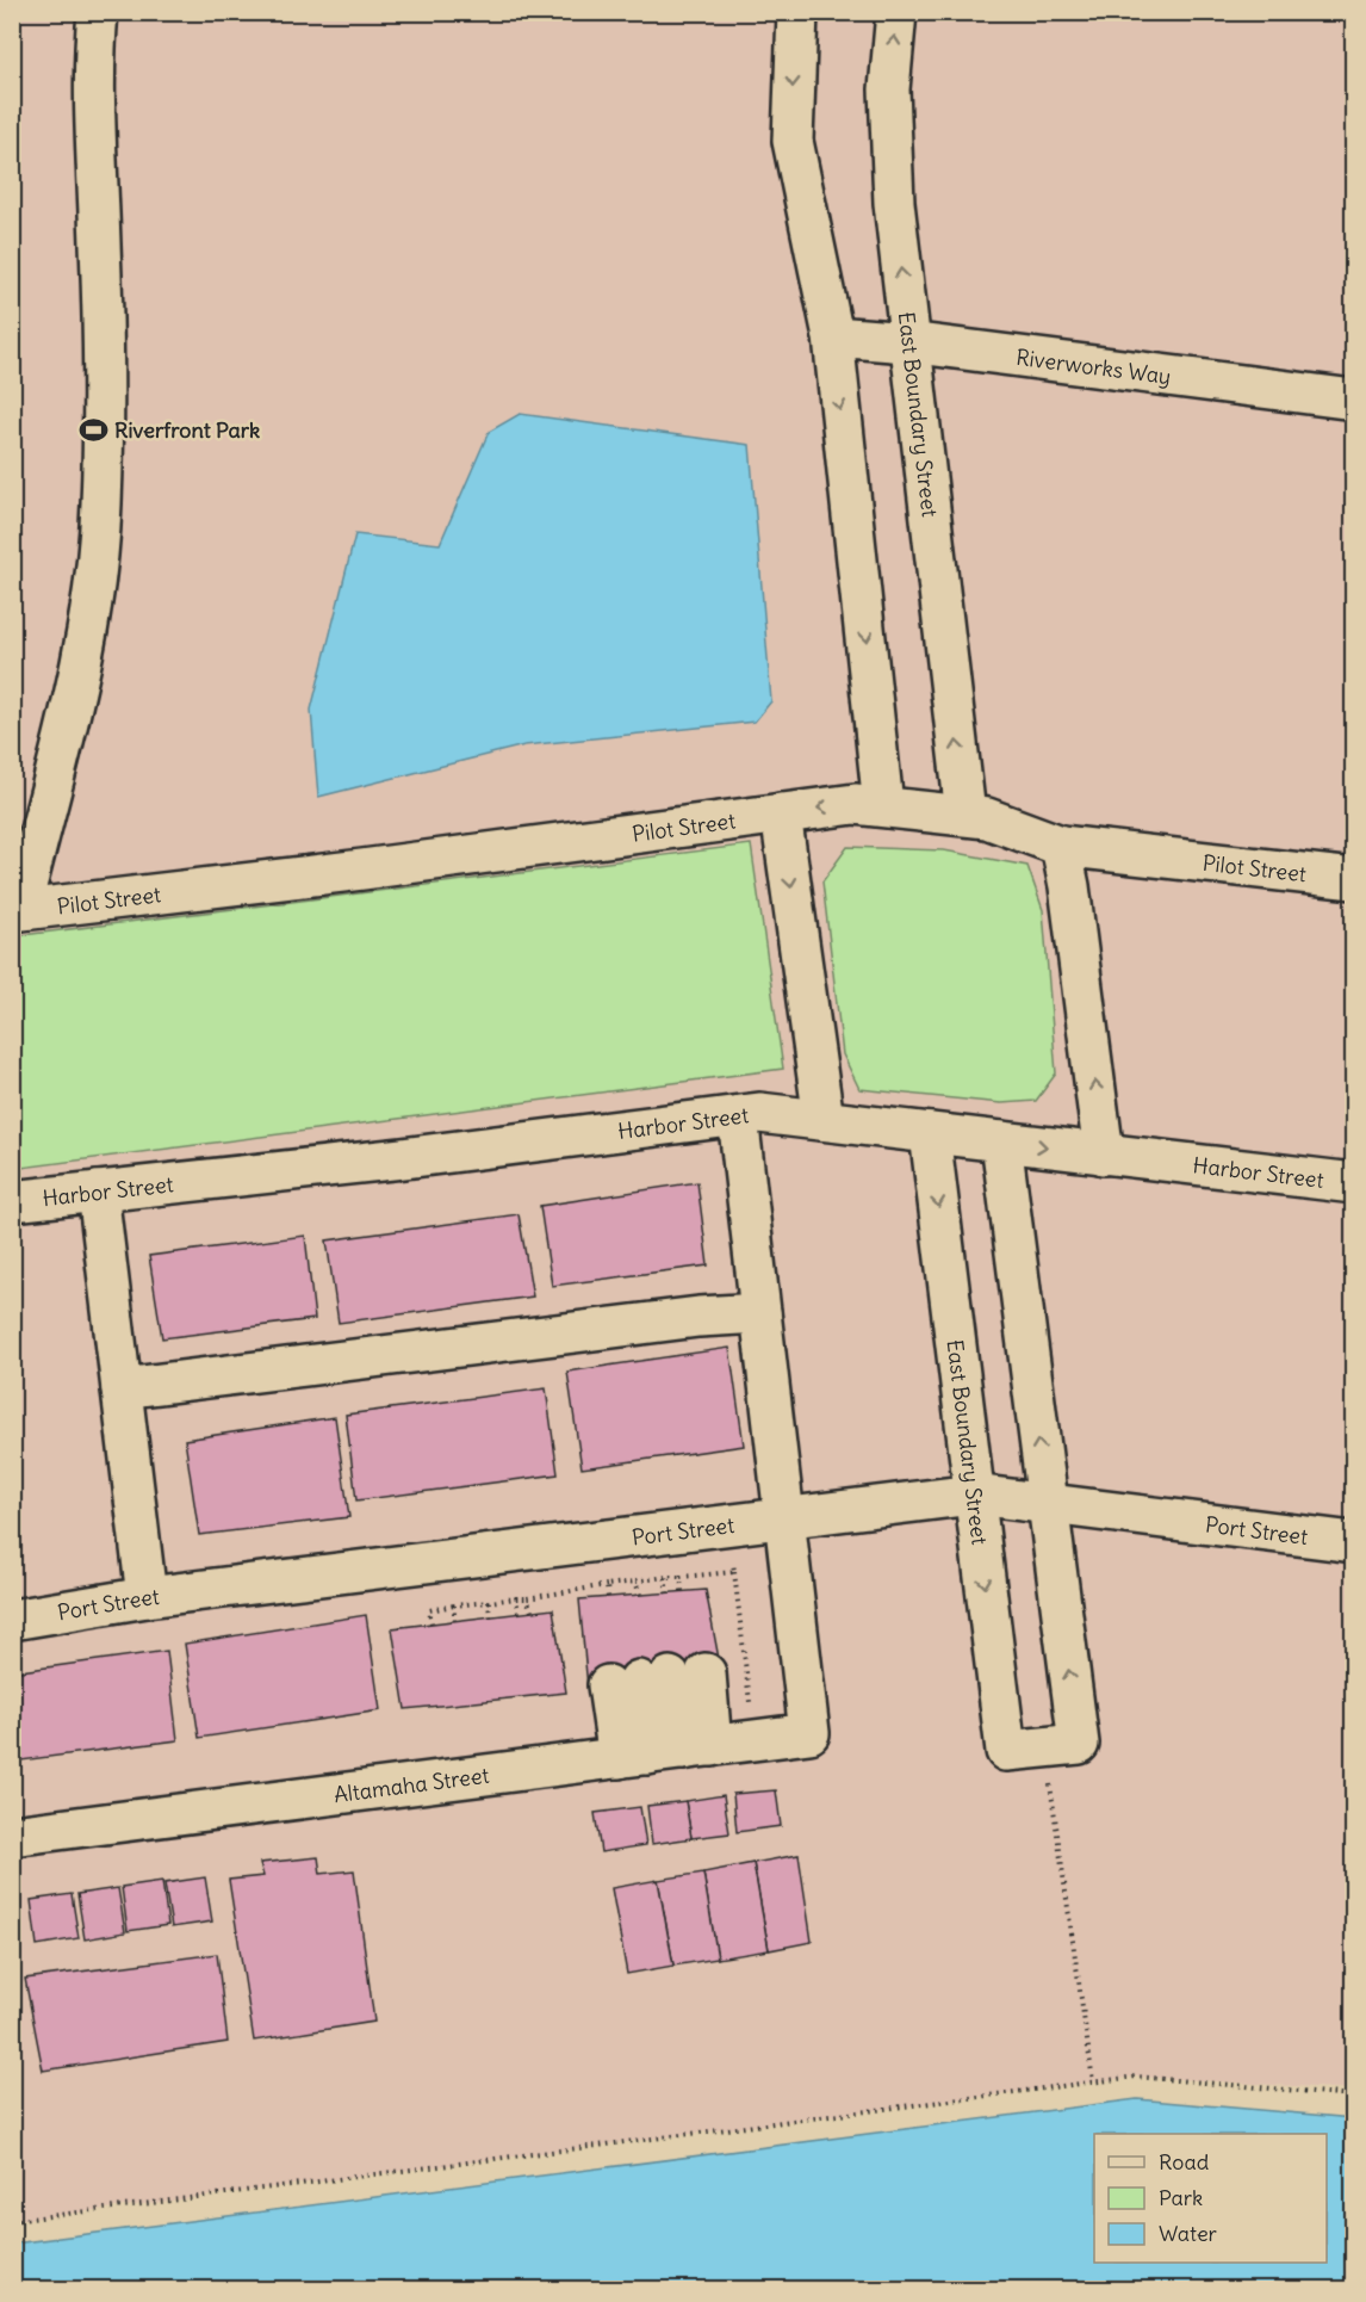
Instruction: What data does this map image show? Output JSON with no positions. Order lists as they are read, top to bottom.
{
  "streets": {
    "street": [
      "Riverworks Way",
      "East Boundary Street",
      "Pilot Street",
      "Harbor Street",
      "Port Street",
      "Altamaha Street"
    ]
  },
  "crossings": [
    ["Riverworks Way", "East Boundary Street"],
    ["East Boundary Street", "Pilot Street"],
    ["East Boundary Street", "Harbor Street"],
    ["East Boundary Street", "Port Street"],
    ["Port Street", "Altamaha Street"]
  ],
  "places": {
    "sports": ["Riverfront Park"]
  },
  "legend": ["Road", "Park", "Water"]
}
